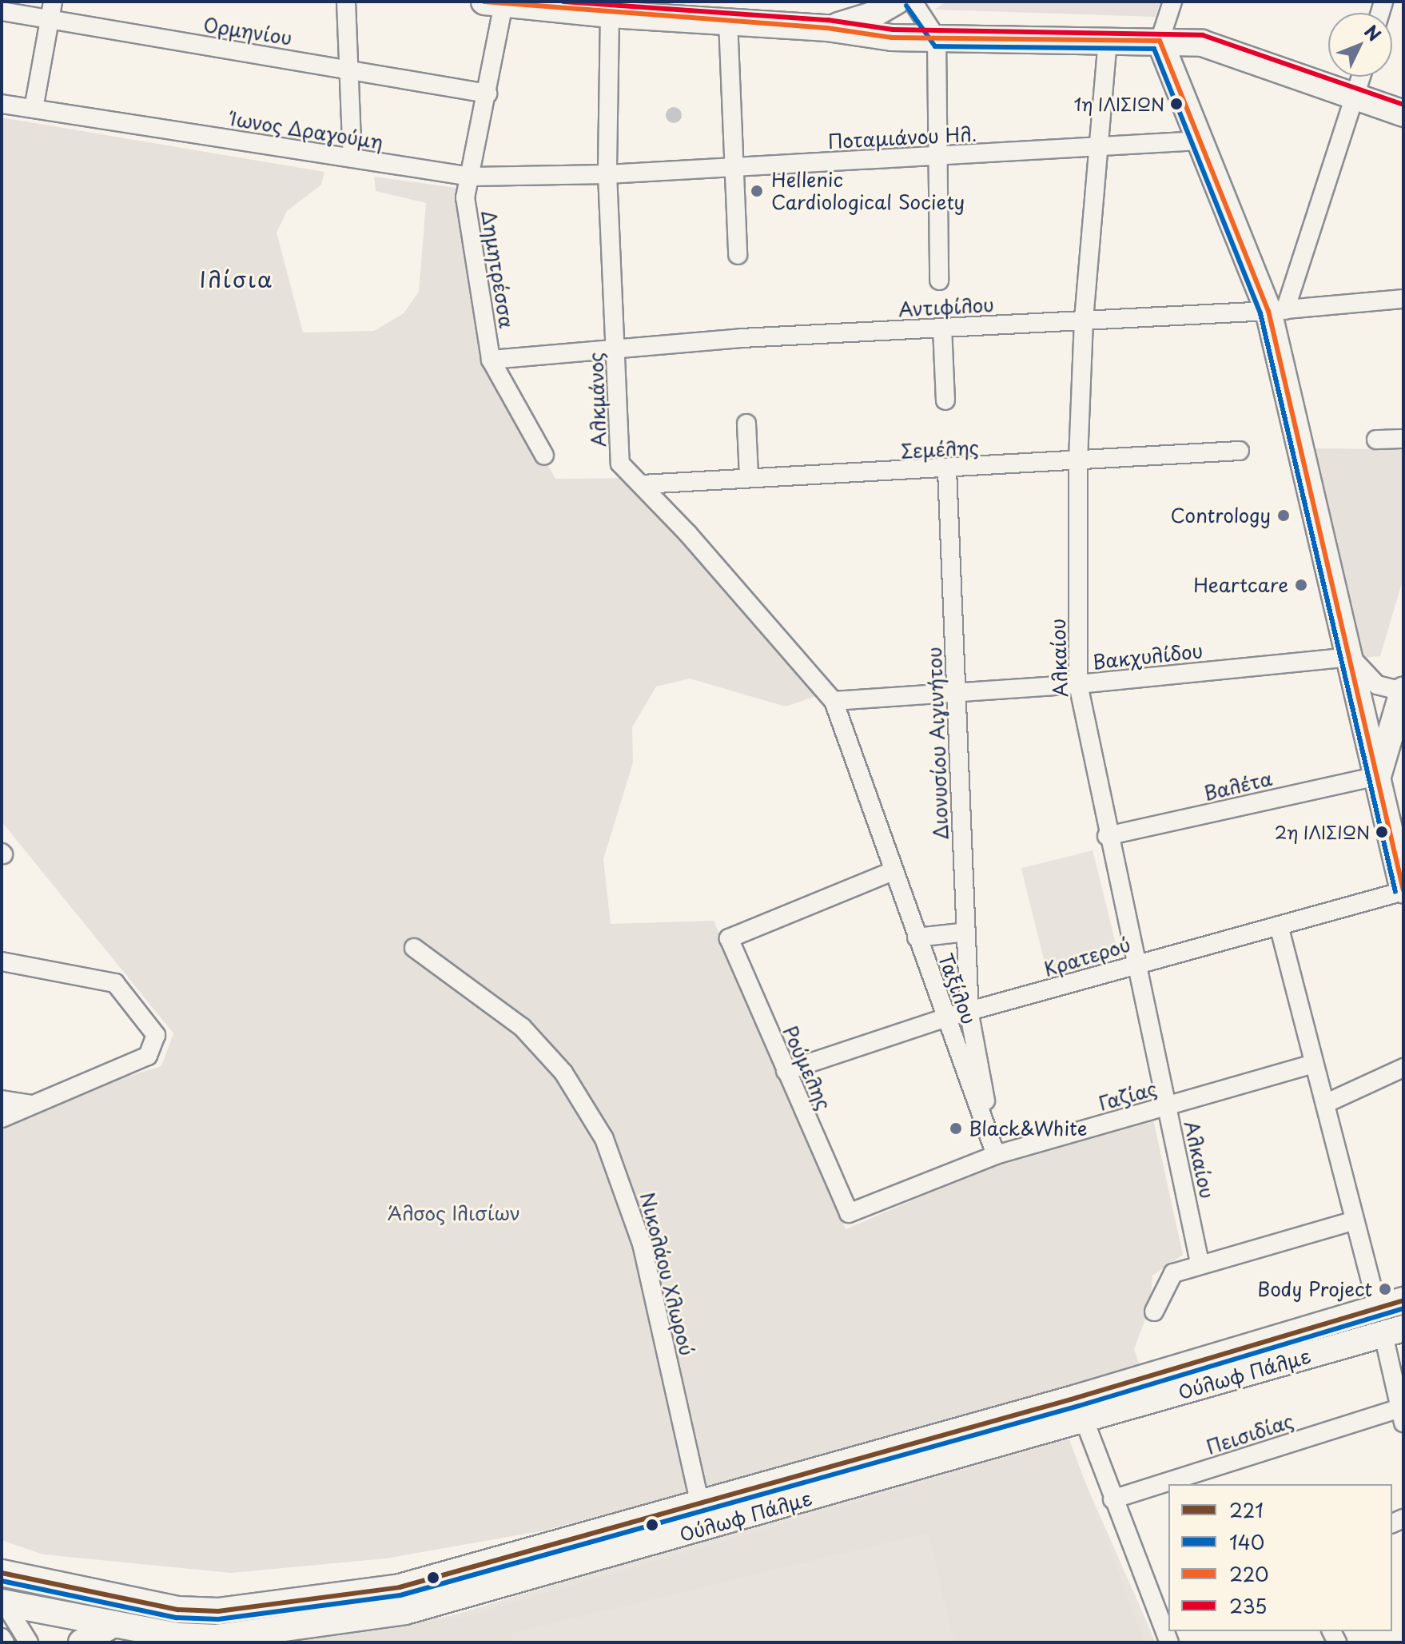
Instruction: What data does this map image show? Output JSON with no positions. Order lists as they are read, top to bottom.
{
  "streets": {
    "main road": ["Ούλωφ Πάλμε"],
    "street": [
      "Ορμηνίου",
      "Ίωνος Δραγούμη",
      "Ποταμιάνου Ηλ.",
      "Δημητρέσσα",
      "Αντιφίλου",
      "Αλκμάνος",
      "Σεμέλης",
      "Βακχυλίδου",
      "Αλκαίου",
      "Διονυσίου Αιγινήτου",
      "Βαλέτα",
      "Κρατερού",
      "Ταξίλου",
      "Ρούμελης",
      "Γαζίας",
      "Νικολάου Χλωρού",
      "Πεισιδίας"
    ]
  },
  "crossings": [
    ["Ορμηνίου", "Δημητρέσσα"],
    ["Ίωνος Δραγούμη", "Ποταμιάνου Ηλ."],
    ["Ίωνος Δραγούμη", "Δημητρέσσα"],
    ["Ίωνος Δραγούμη", "Αλκμάνος"],
    ["Ποταμιάνου Ηλ.", "Αλκμάνος"],
    ["Ποταμιάνου Ηλ.", "Αλκαίου"],
    ["Δημητρέσσα", "Αντιφίλου"],
    ["Αντιφίλου", "Αλκμάνος"],
    ["Αντιφίλου", "Αλκαίου"],
    ["Αλκμάνος", "Σεμέλης"],
    ["Αλκμάνος", "Βακχυλίδου"],
    ["Αλκμάνος", "Ταξίλου"],
    ["Σεμέλης", "Αλκαίου"],
    ["Σεμέλης", "Διονυσίου Αιγινήτου"],
    ["Βακχυλίδου", "Αλκαίου"],
    ["Βακχυλίδου", "Διονυσίου Αιγινήτου"],
    ["Βακχυλίδου", "Ταξίλου"],
    ["Αλκαίου", "Βαλέτα"],
    ["Αλκαίου", "Κρατερού"],
    ["Αλκαίου", "Γαζίας"],
    ["Διονυσίου Αιγινήτου", "Κρατερού"],
    ["Διονυσίου Αιγινήτου", "Ταξίλου"],
    ["Κρατερού", "Ταξίλου"],
    ["Κρατερού", "Ρούμελης"],
    ["Ταξίλου", "Ρούμελης"],
    ["Ταξίλου", "Γαζίας"],
    ["Ρούμελης", "Γαζίας"],
    ["Νικολάου Χλωρού", "Ούλωφ Πάλμε"]
  ],
  "districts": ["Iλίσια"],
  "parks": ["Άλσος Ιλισίων"],
  "places": [
    "1η ΙΛΙΣΙΩΝ",
    "Hellenic Cardiological Society",
    "Contrology",
    "Heartcare",
    "2η ΙΛΙΣΙΩΝ",
    "Black&White",
    "Body Project"
  ],
  "lines": [
    "transit line 220",
    "transit line 235",
    "transit line 140",
    "transit line 221"
  ],
  "legend": [
    "221",
    "140",
    "220",
    "235"
  ],
  "north": "top right"
}
